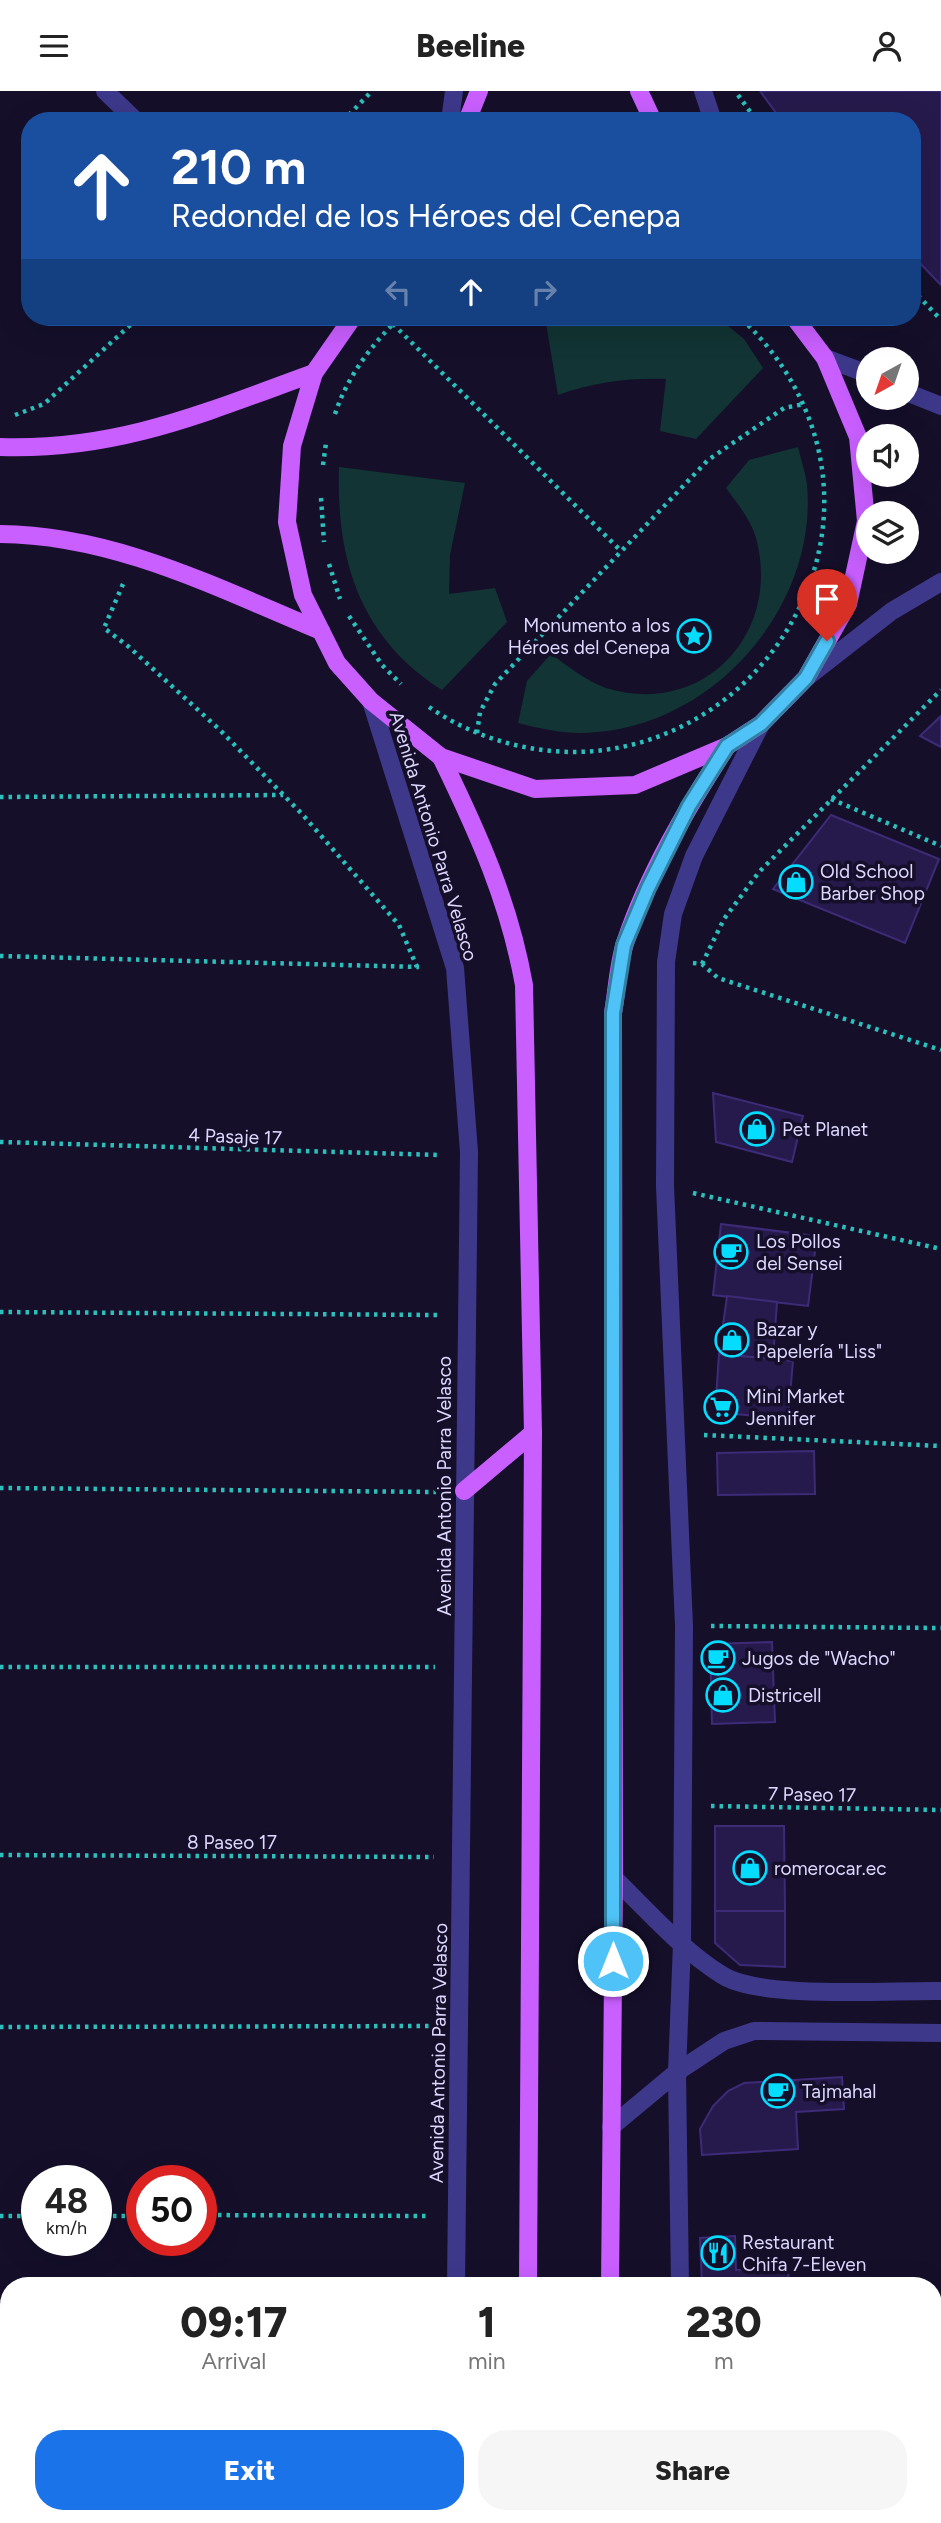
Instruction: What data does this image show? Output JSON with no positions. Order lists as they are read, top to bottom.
{
  "streets": {
    "main road": ["Avenida Antonio Parra Velasco"],
    "path": ["4 Pasaje 17", "7 Paseo 17", "8 Paseo 17"]
  },
  "crossings": [
    ["Avenida Antonio Parra Velasco", "4 Pasaje 17"],
    ["Avenida Antonio Parra Velasco", "8 Paseo 17"]
  ],
  "places": {
    "place": ["Monumento a los Héroes del Cenepa"],
    "shop": [
      "Old School Barber Shop",
      "Pet Planet",
      "Bazar y Papelería \"Liss\"",
      "Districell",
      "romerocar.ec"
    ],
    "cafe": ["Los Pollos del Sensei", "Jugos de \"Wacho\"", "Tajmahal"],
    "supermarket": ["Mini Market Jennifer"],
    "restaurant": ["Restaurant Chifa 7-Eleven"]
  },
  "north": "bottom left",
  "page": {
    "header": "Beeline",
    "turn": ["210 m", "Redondel de los Héroes del Cenepa"],
    "speed": "48 km/h",
    "limit": "50",
    "eta": [
      "09:17",
      "Arrival",
      "1",
      "min",
      "230",
      "m"
    ],
    "buttons": ["Exit", "Share"]
  }
}
